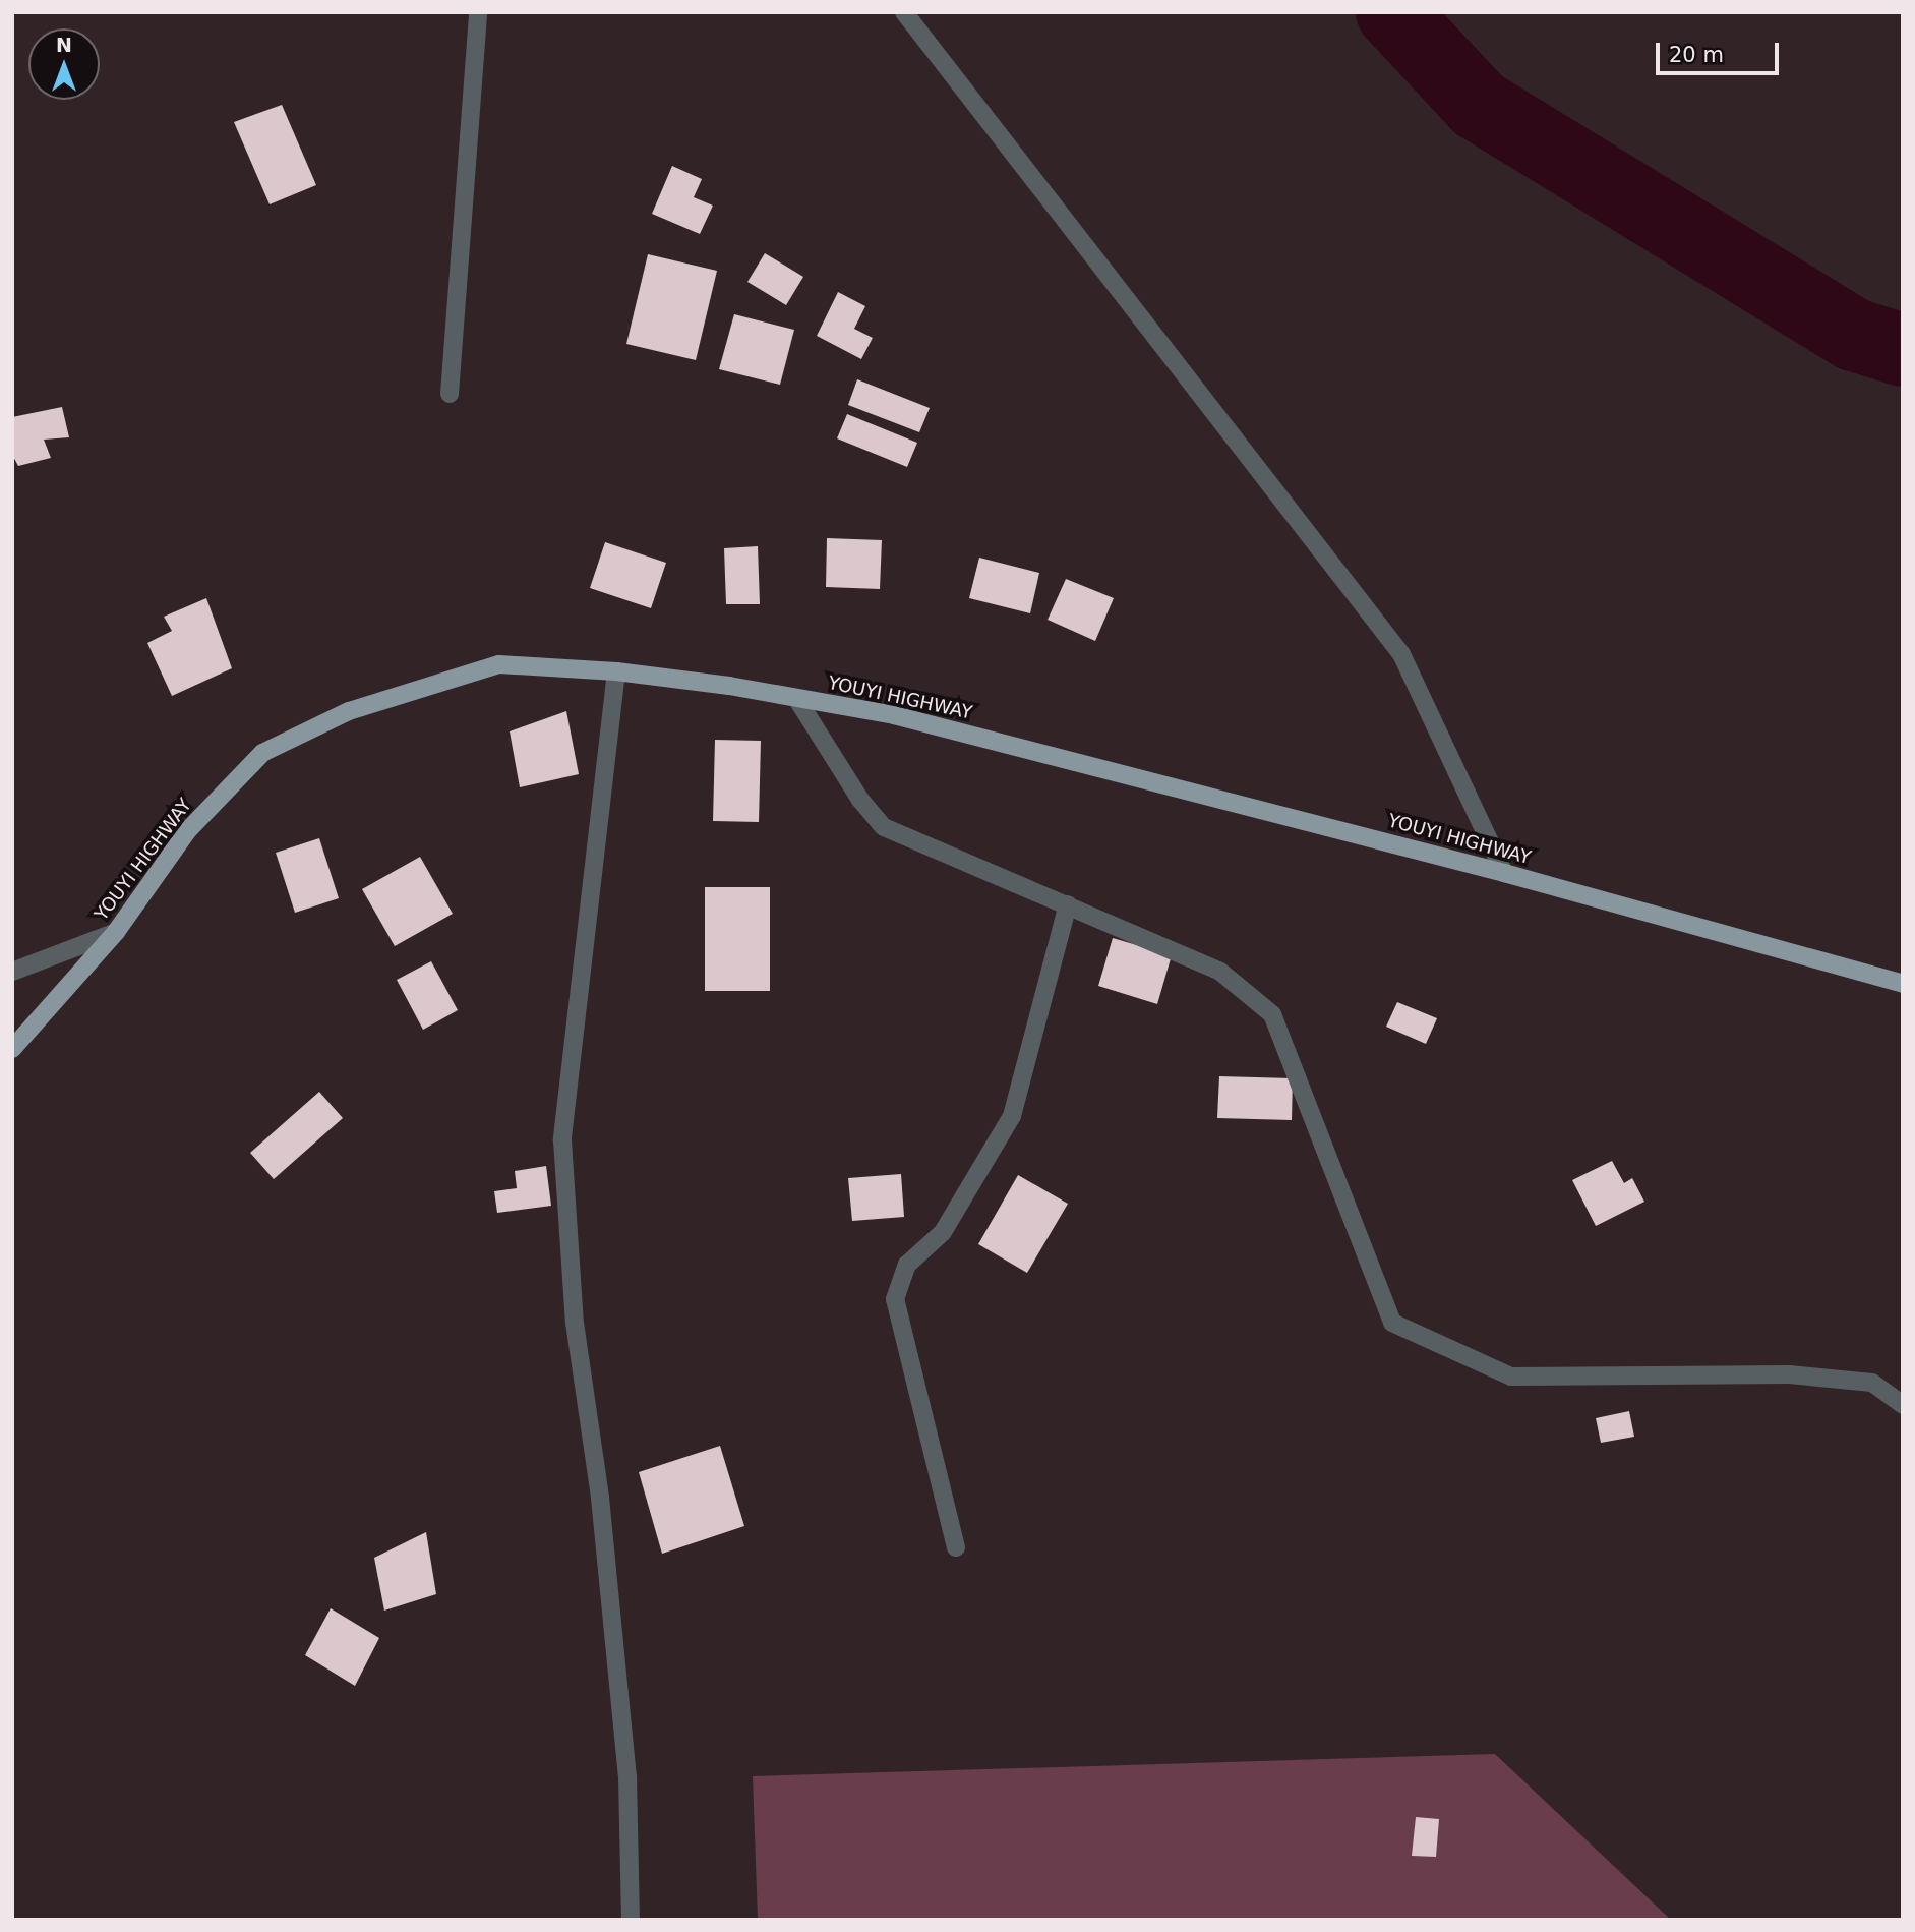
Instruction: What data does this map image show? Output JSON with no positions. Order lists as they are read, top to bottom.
{
  "streets": {
    "main road": ["YOUYI HIGHWAY"]
  },
  "scale_bar": "20 m",
  "north": "top"
}
